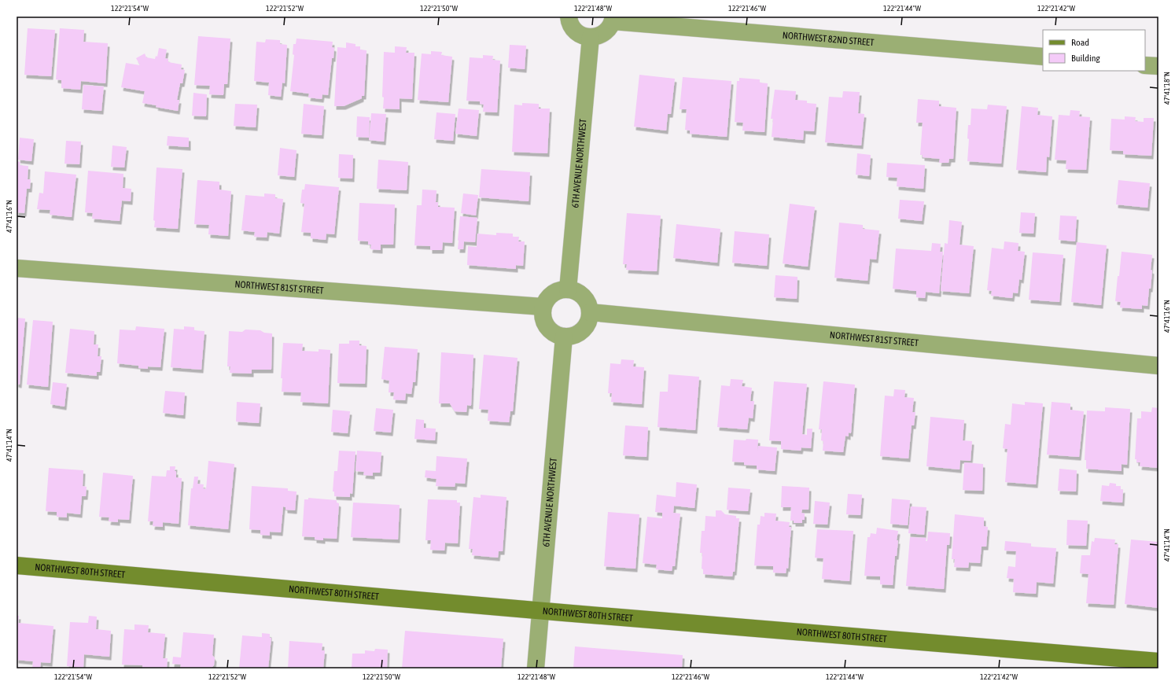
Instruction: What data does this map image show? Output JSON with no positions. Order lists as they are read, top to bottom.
{
  "streets": {
    "street": [
      "NORTHWEST 82ND STREET",
      "6TH AVENUE NORTHWEST",
      "NORTHWEST 81ST STREET",
      "NORTHWEST 80TH STREET"
    ]
  },
  "crossings": [
    ["6TH AVENUE NORTHWEST", "NORTHWEST 81ST STREET"],
    ["6TH AVENUE NORTHWEST", "NORTHWEST 80TH STREET"]
  ],
  "legend": ["Road", "Building"],
  "coordinates": [
    "122°21'54\"W",
    "122°21'52\"W",
    "122°21'50\"W",
    "122°21'48\"W",
    "122°21'46\"W",
    "122°21'44\"W",
    "122°21'42\"W",
    "47°41'18\"N",
    "47°41'16\"N",
    "47°41'14\"N"
  ]
}
